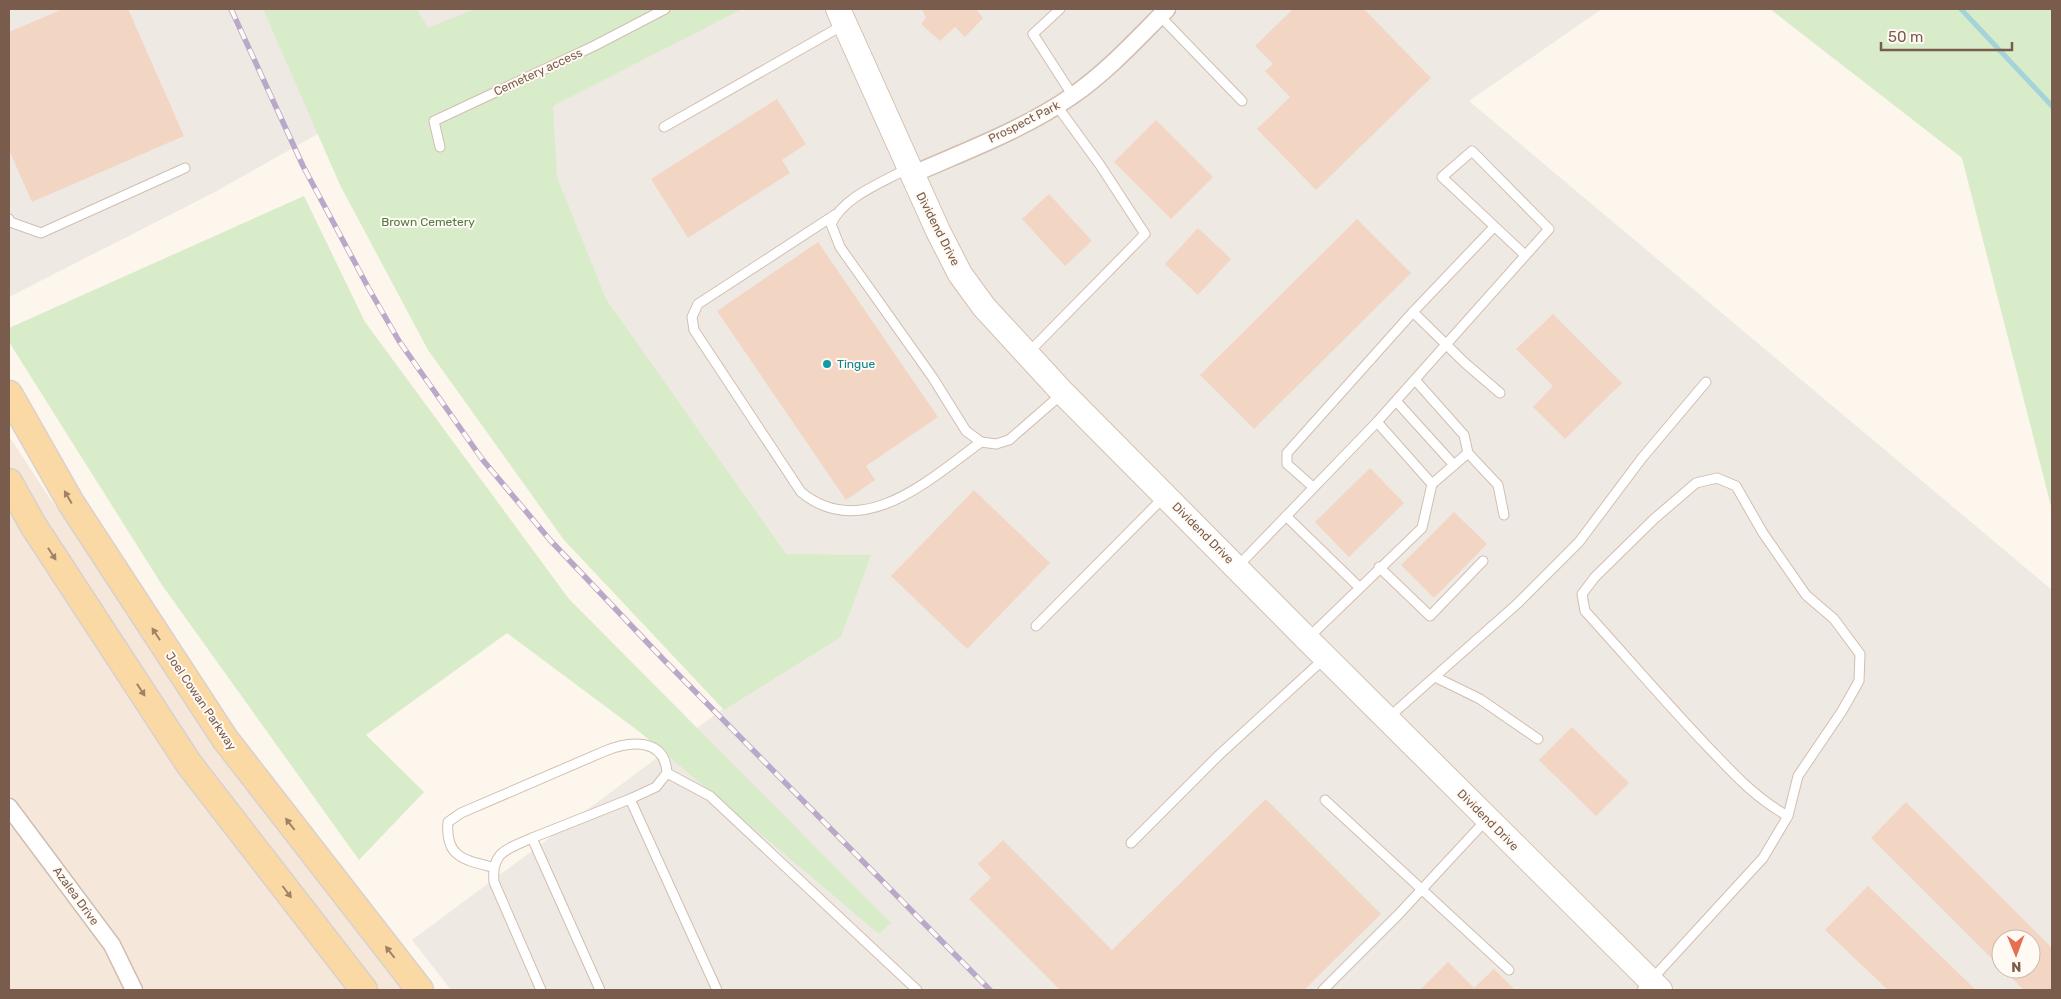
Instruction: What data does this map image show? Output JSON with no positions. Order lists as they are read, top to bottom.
{
  "streets": {
    "main road": ["Joel Cowan Parkway"],
    "street": ["Prospect Park", "Dividend Drive", "Azalea Drive"],
    "lane": ["Cemetery access"]
  },
  "crossings": [
    ["Prospect Park", "Dividend Drive"]
  ],
  "parks": ["Brown Cemetery"],
  "places": ["Tingue"],
  "scale_bar": "50 m",
  "north": "bottom"
}
